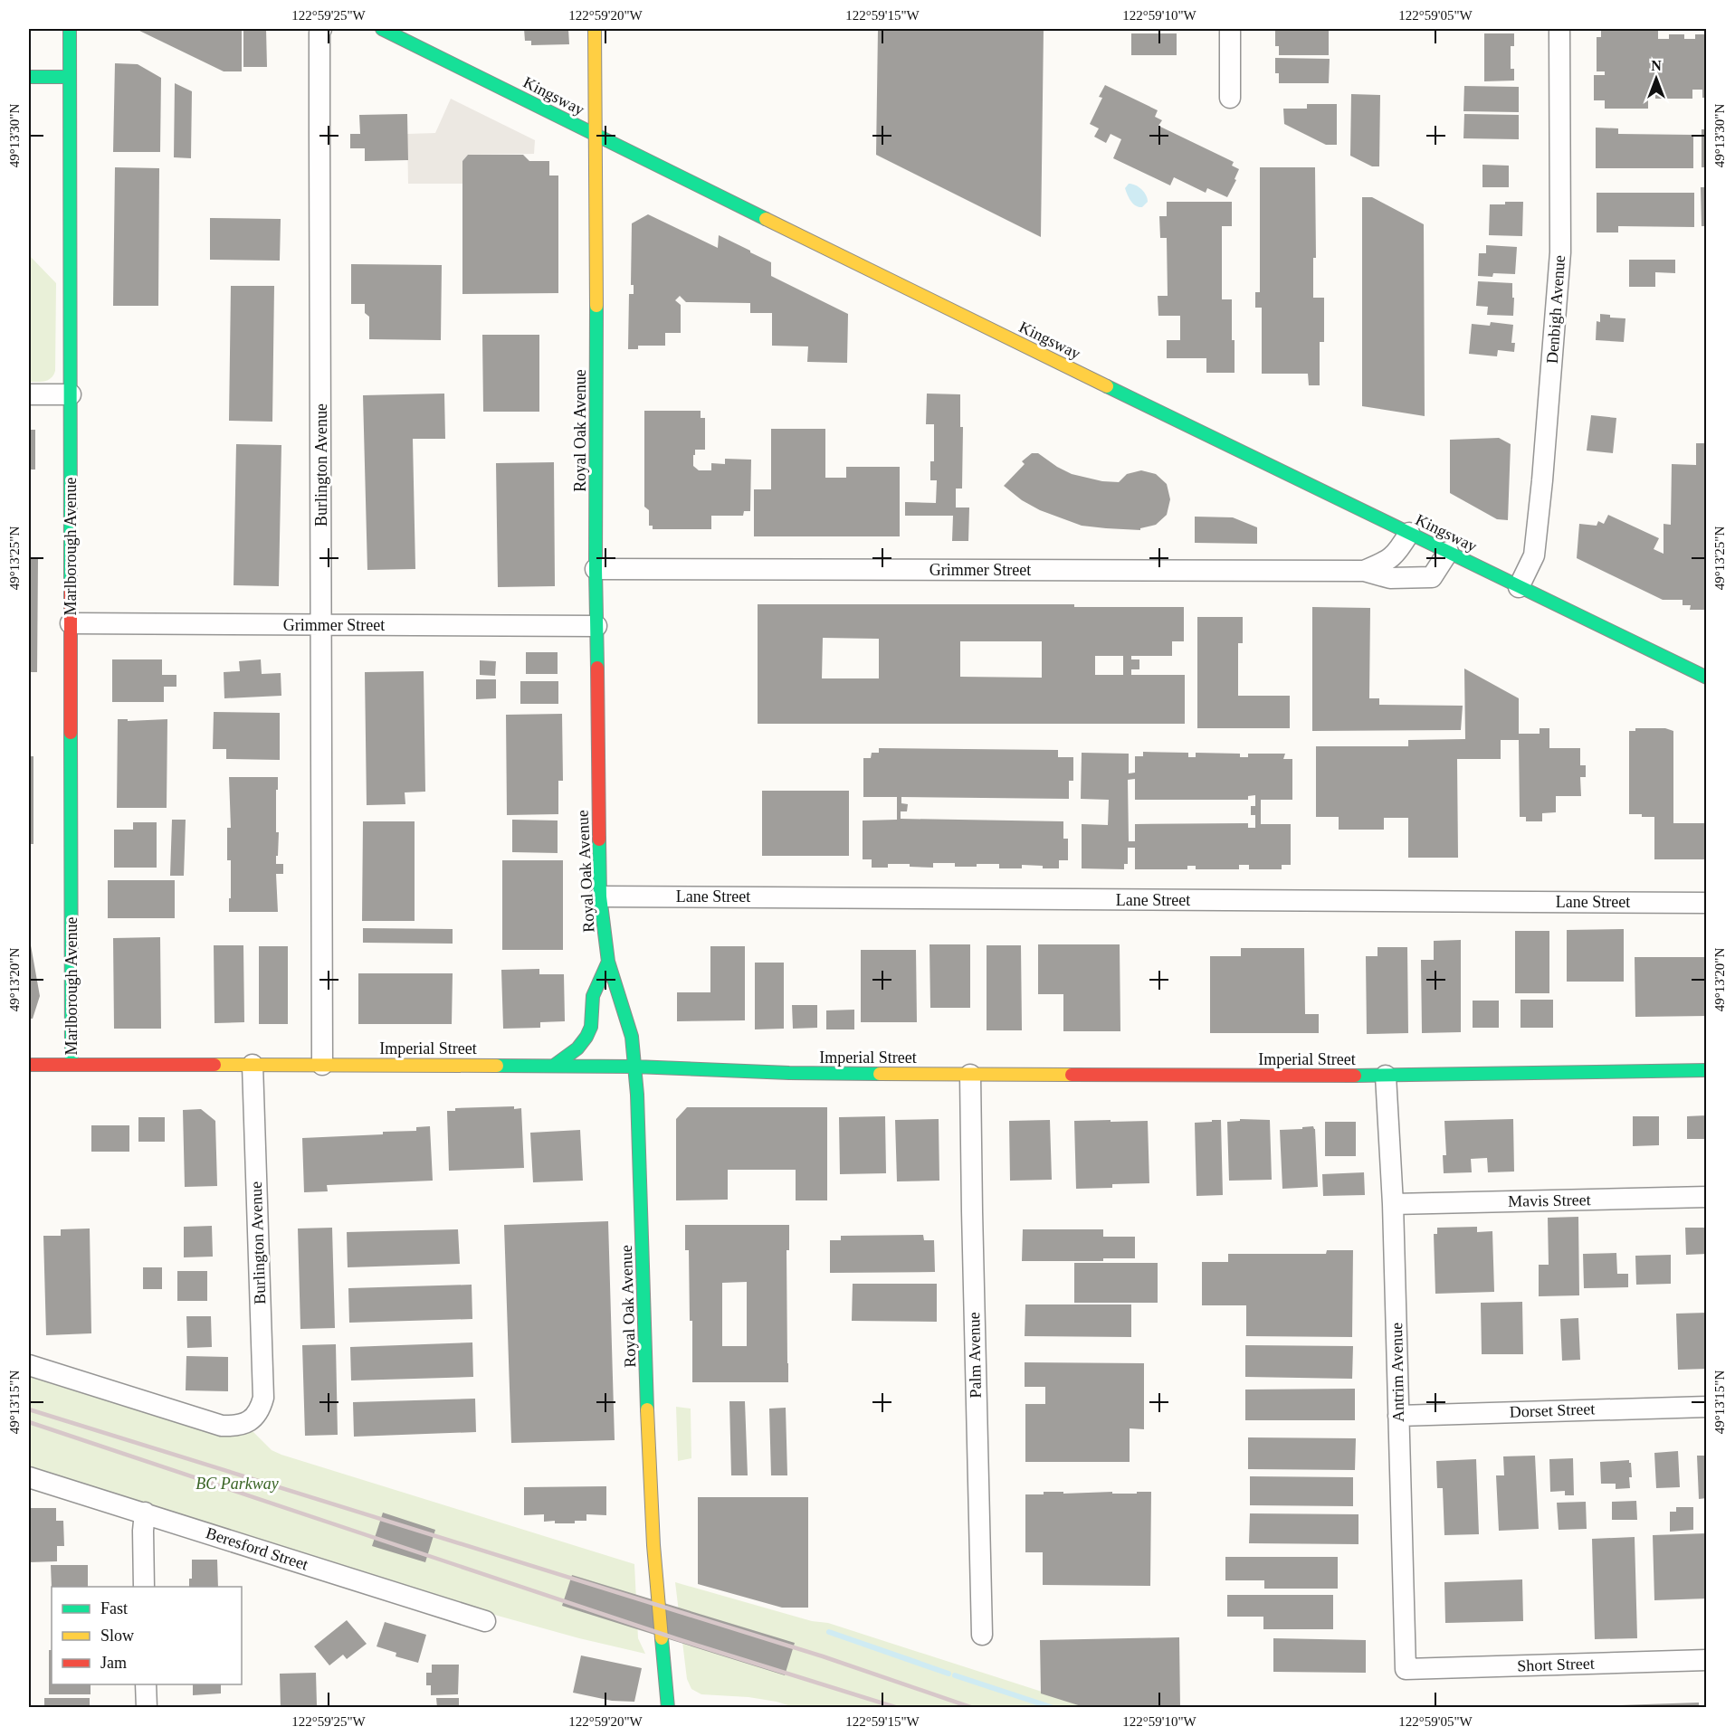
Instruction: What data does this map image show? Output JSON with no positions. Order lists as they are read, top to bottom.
{
  "streets": {
    "main road": [
      "Kingsway",
      "Royal Oak Avenue",
      "Marlborough Avenue",
      "Imperial Street"
    ],
    "street": [
      "Denbigh Avenue",
      "Burlington Avenue",
      "Grimmer Street",
      "Lane Street",
      "Mavis Street",
      "Palm Avenue",
      "Antrim Avenue",
      "Dorset Street",
      "Beresford Street",
      "Short Street"
    ]
  },
  "crossings": [
    ["Kingsway", "Denbigh Avenue"],
    ["Kingsway", "Royal Oak Avenue"],
    ["Kingsway", "Grimmer Street"],
    ["Royal Oak Avenue", "Grimmer Street"],
    ["Royal Oak Avenue", "Lane Street"],
    ["Royal Oak Avenue", "Imperial Street"],
    ["Burlington Avenue", "Grimmer Street"],
    ["Burlington Avenue", "Imperial Street"],
    ["Marlborough Avenue", "Grimmer Street"],
    ["Marlborough Avenue", "Imperial Street"],
    ["Imperial Street", "Palm Avenue"],
    ["Imperial Street", "Antrim Avenue"],
    ["Mavis Street", "Antrim Avenue"],
    ["Antrim Avenue", "Dorset Street"],
    ["Antrim Avenue", "Short Street"]
  ],
  "parks": ["BC Parkway"],
  "legend": ["Fast", "Slow", "Jam"],
  "north": "top",
  "coordinates": [
    "122°59'25\"W",
    "122°59'20\"W",
    "122°59'15\"W",
    "122°59'10\"W",
    "122°59'05\"W",
    "49°13'30\"N",
    "49°13'25\"N",
    "49°13'20\"N",
    "49°13'15\"N"
  ]
}
